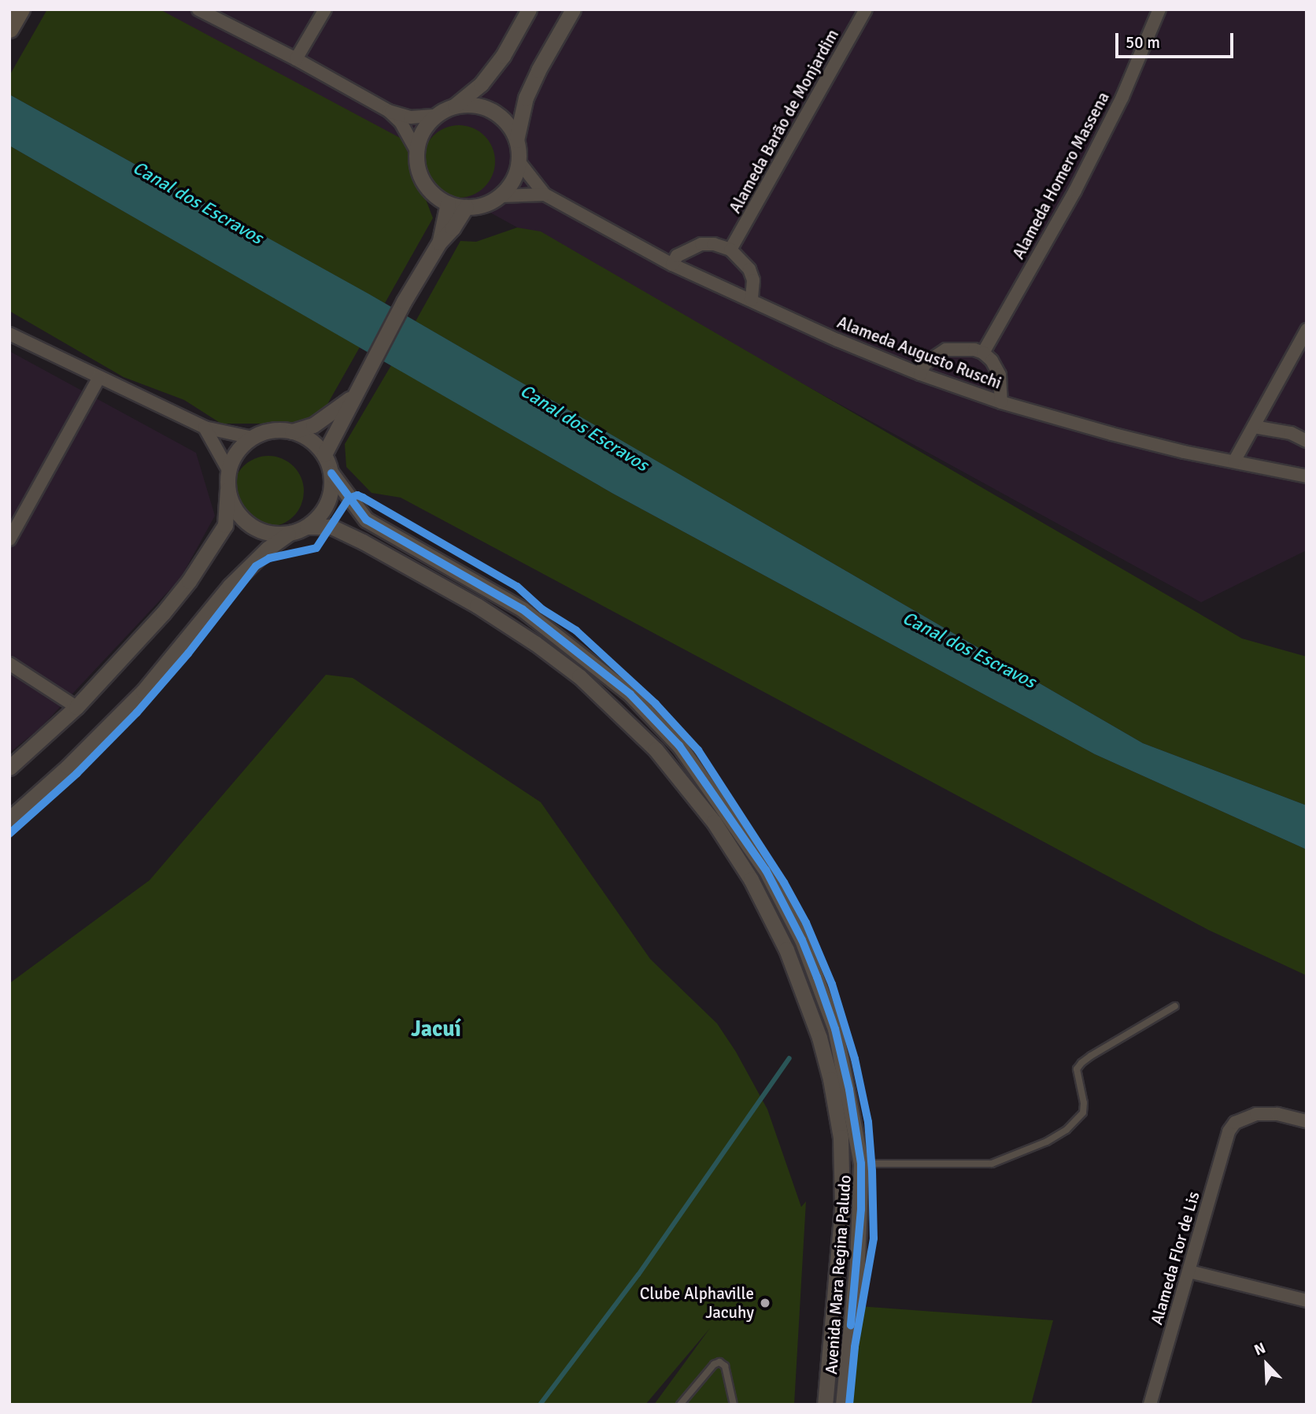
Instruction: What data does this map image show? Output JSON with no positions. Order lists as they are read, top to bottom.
{
  "streets": {
    "street": [
      "Alameda Barão de Monjardim",
      "Alameda Homero Massena",
      "Alameda Augusto Ruschi",
      "Alameda Flor de Lis",
      "Avenida Mara Regina Paludo"
    ]
  },
  "districts": ["Jacuí"],
  "water": ["Canal dos Escravos"],
  "places": ["Clube Alphaville Jacuhy"],
  "scale_bar": "50 m",
  "north": "top left"
}
